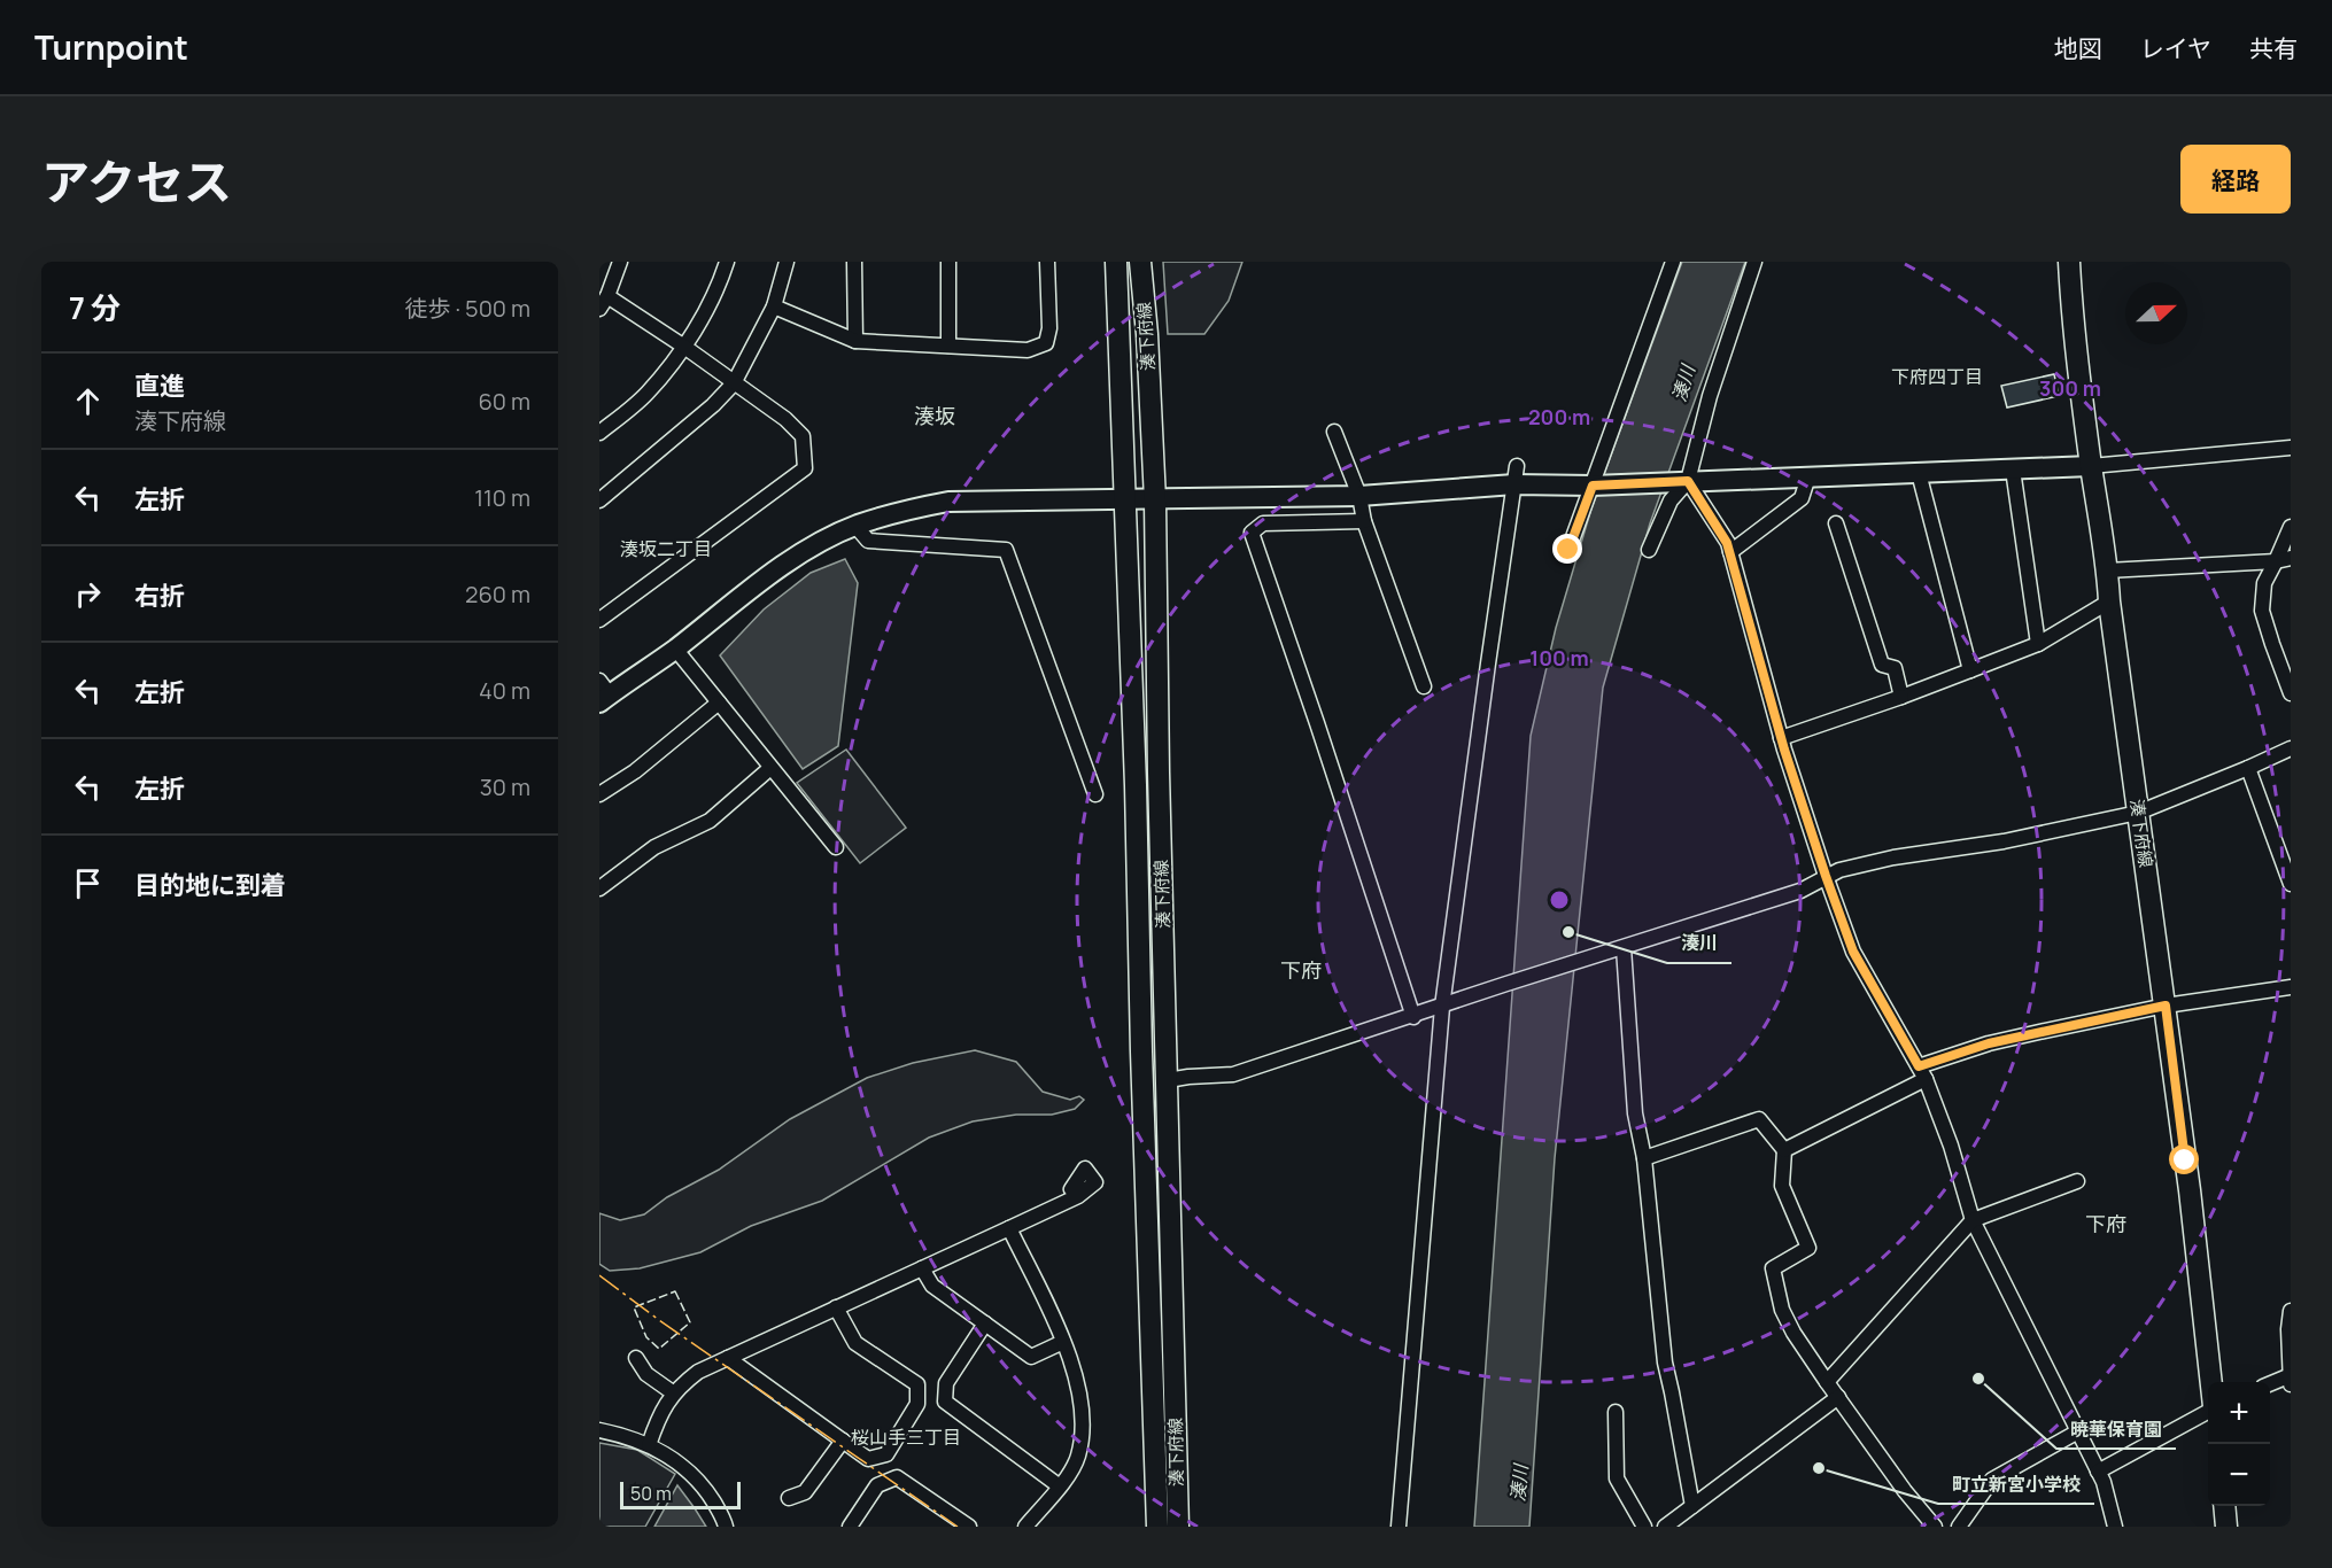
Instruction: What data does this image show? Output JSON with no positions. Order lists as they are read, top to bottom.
{
  "streets": {
    "main road": ["湊下府線"]
  },
  "districts": [
    "下府四丁目",
    "湊坂",
    "湊坂二丁目",
    "下府",
    "下府",
    "桜山手三丁目"
  ],
  "water": ["湊川"],
  "places": ["湊川", "暁華保育園", "町立新宮小学校"],
  "scale_bar": "50 m",
  "north": "right",
  "page": {
    "header": "Turnpoint",
    "nav": ["地図", "レイヤ", "共有"],
    "title": "アクセス",
    "buttons": "経路",
    "heading": ["7 分", "徒歩 · 500 m"],
    "list": [
      ["直進", "湊下府線", "60 m"],
      ["左折", "110 m"],
      ["右折", "260 m"],
      ["左折", "40 m"],
      ["左折", "30 m"],
      "目的地に到着"
    ],
    "map_buttons": ["+", "−"],
    "scale": "50 m"
  },
  "rings": ["300 m", "200 m", "100 m"]
}
